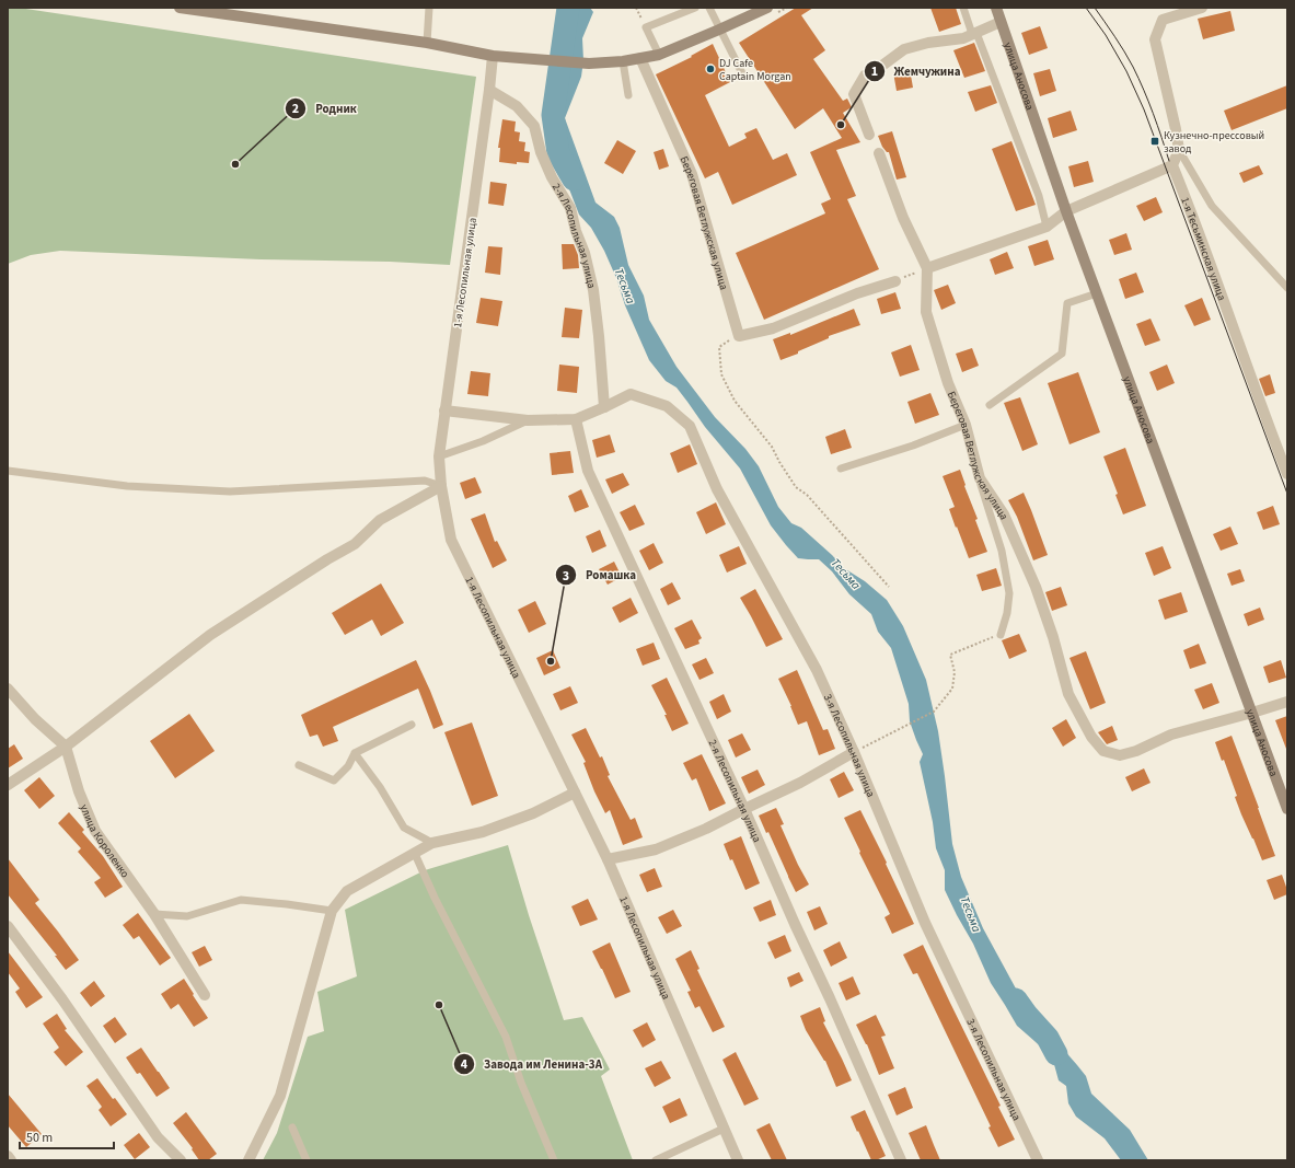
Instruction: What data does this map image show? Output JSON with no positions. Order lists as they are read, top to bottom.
{
  "streets": {
    "main road": ["улица Аносова"],
    "street": [
      "Береговая Ветлужская улица",
      "2-я Лесопильная улица",
      "1-я Тесьминская улица",
      "1-я Лесопильная улица",
      "3-я Лесопильная улица",
      "улица Короленко"
    ]
  },
  "crossings": [
    ["улица Аносова", "Береговая Ветлужская улица"],
    ["2-я Лесопильная улица", "1-я Лесопильная улица"],
    ["2-я Лесопильная улица", "3-я Лесопильная улица"]
  ],
  "water": ["Тесьма"],
  "places": {
    "other": [
      "DJ Cafe Captain Morgan",
      "Жемчужина",
      "Родник",
      "Ромашка",
      "Завода им Ленина-3А"
    ],
    "transit": ["Кузнечно-прессовый завод"]
  },
  "scale_bar": "50 m"
}
